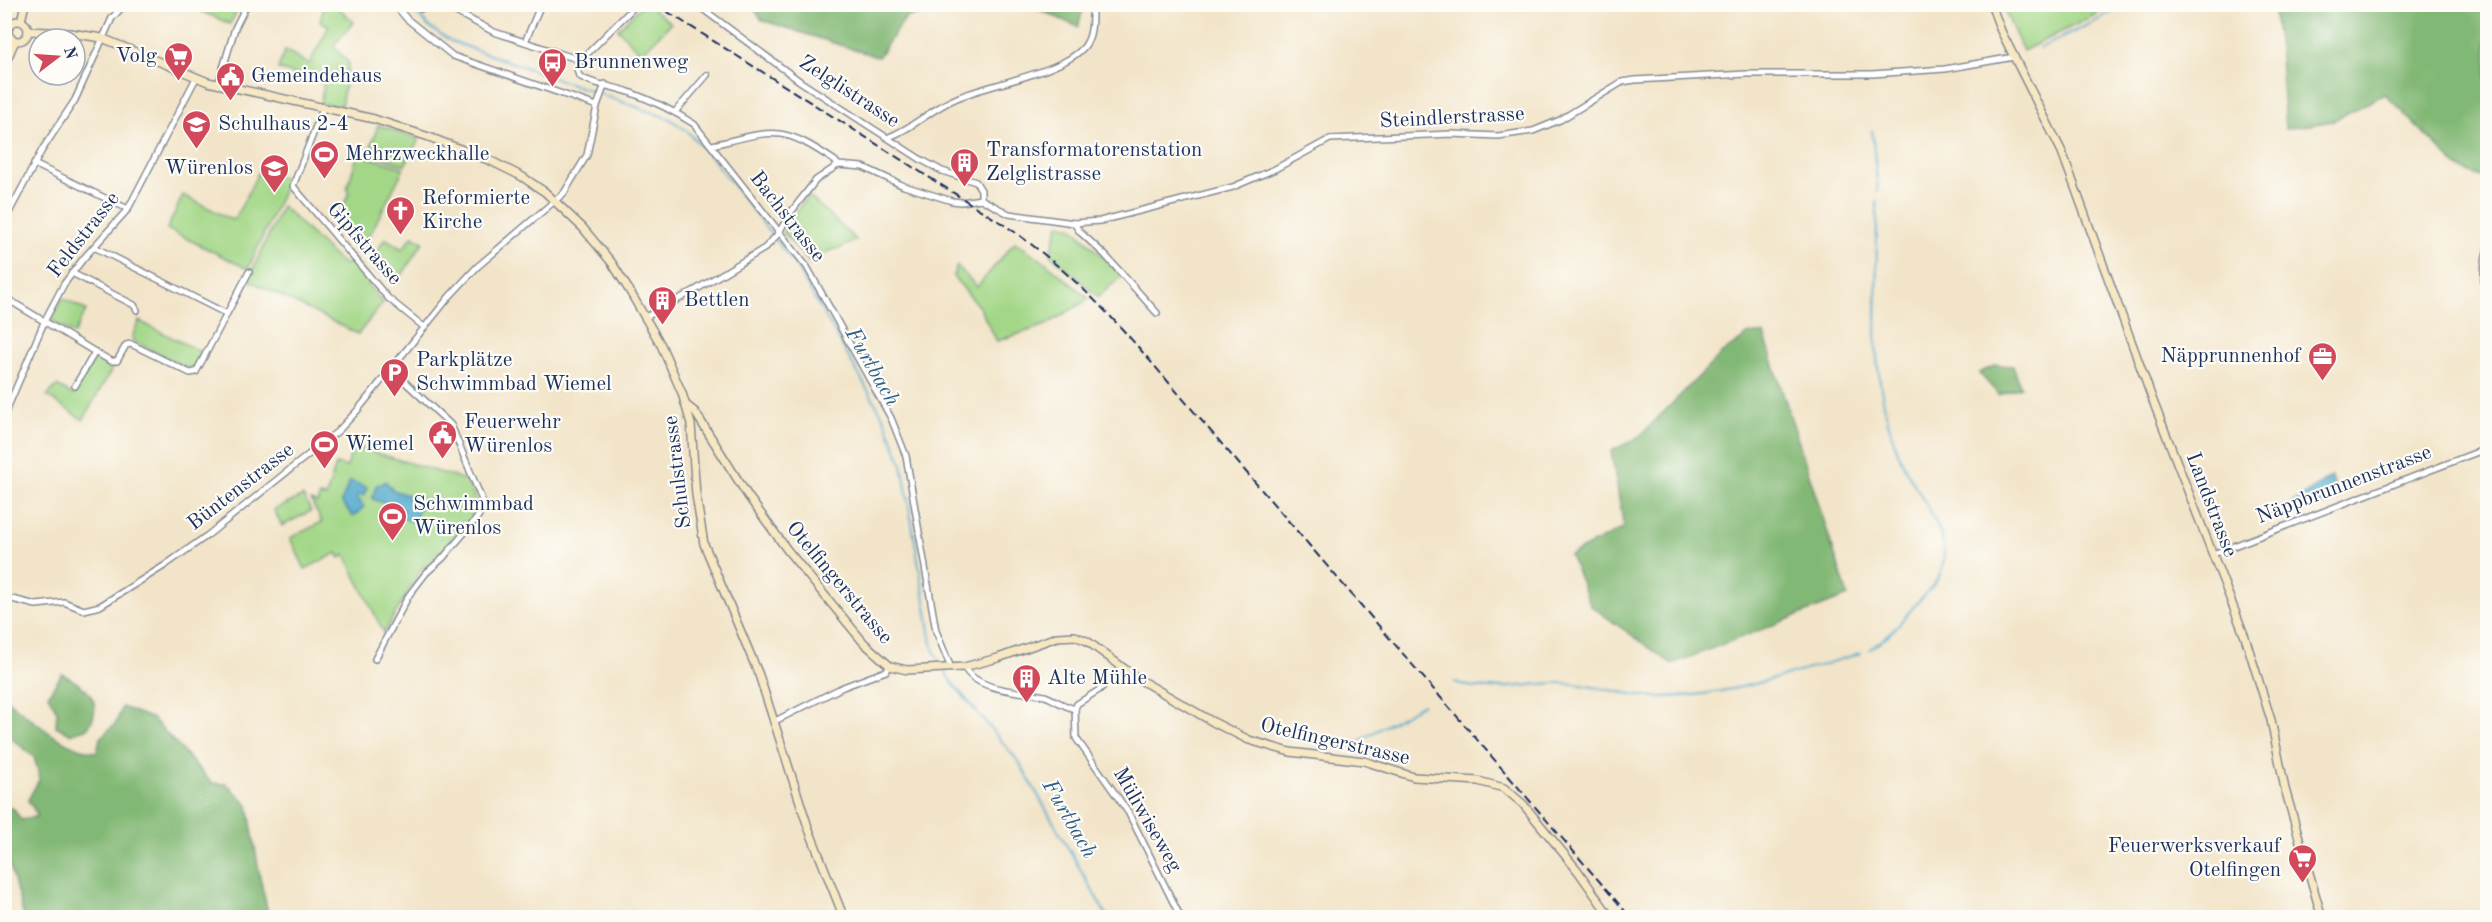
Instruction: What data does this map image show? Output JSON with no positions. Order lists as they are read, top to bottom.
{
  "streets": {
    "street": [
      "Zelglistrasse",
      "Steindlerstrasse",
      "Bachstrasse",
      "Feldstrasse",
      "Gipfstrasse",
      "Schulstrasse",
      "Näppbrunnenstrasse",
      "Büntenstrasse",
      "Landstrasse",
      "Otelfingerstrasse",
      "Müliwiseweg"
    ]
  },
  "crossings": [
    ["Zelglistrasse", "Steindlerstrasse"],
    ["Steindlerstrasse", "Landstrasse"],
    ["Bachstrasse", "Otelfingerstrasse"],
    ["Feldstrasse", "Schulstrasse"],
    ["Gipfstrasse", "Schulstrasse"],
    ["Gipfstrasse", "Büntenstrasse"],
    ["Schulstrasse", "Büntenstrasse"],
    ["Schulstrasse", "Otelfingerstrasse"],
    ["Näppbrunnenstrasse", "Landstrasse"]
  ],
  "water": ["Furtbach"],
  "places": {
    "supermarket": ["Volg", "Feuerwerksverkauf Otelfingen"],
    "bus stop": ["Brunnenweg"],
    "public building": ["Gemeindehaus", "Feuerwehr Würenlos"],
    "school or university": ["Schulhaus 2-4", "Würenlos"],
    "sports": ["Mehrzweckhalle", "Wiemel", "Schwimmbad Würenlos"],
    "building": ["Transformatorenstation Zelglistrasse", "Bettlen", "Alte Mühle"],
    "church": ["Reformierte Kirche"],
    "office": ["Näpprunnenhof"],
    "parking": ["Parkplätze Schwimmbad Wiemel"]
  },
  "north": "right"
}
